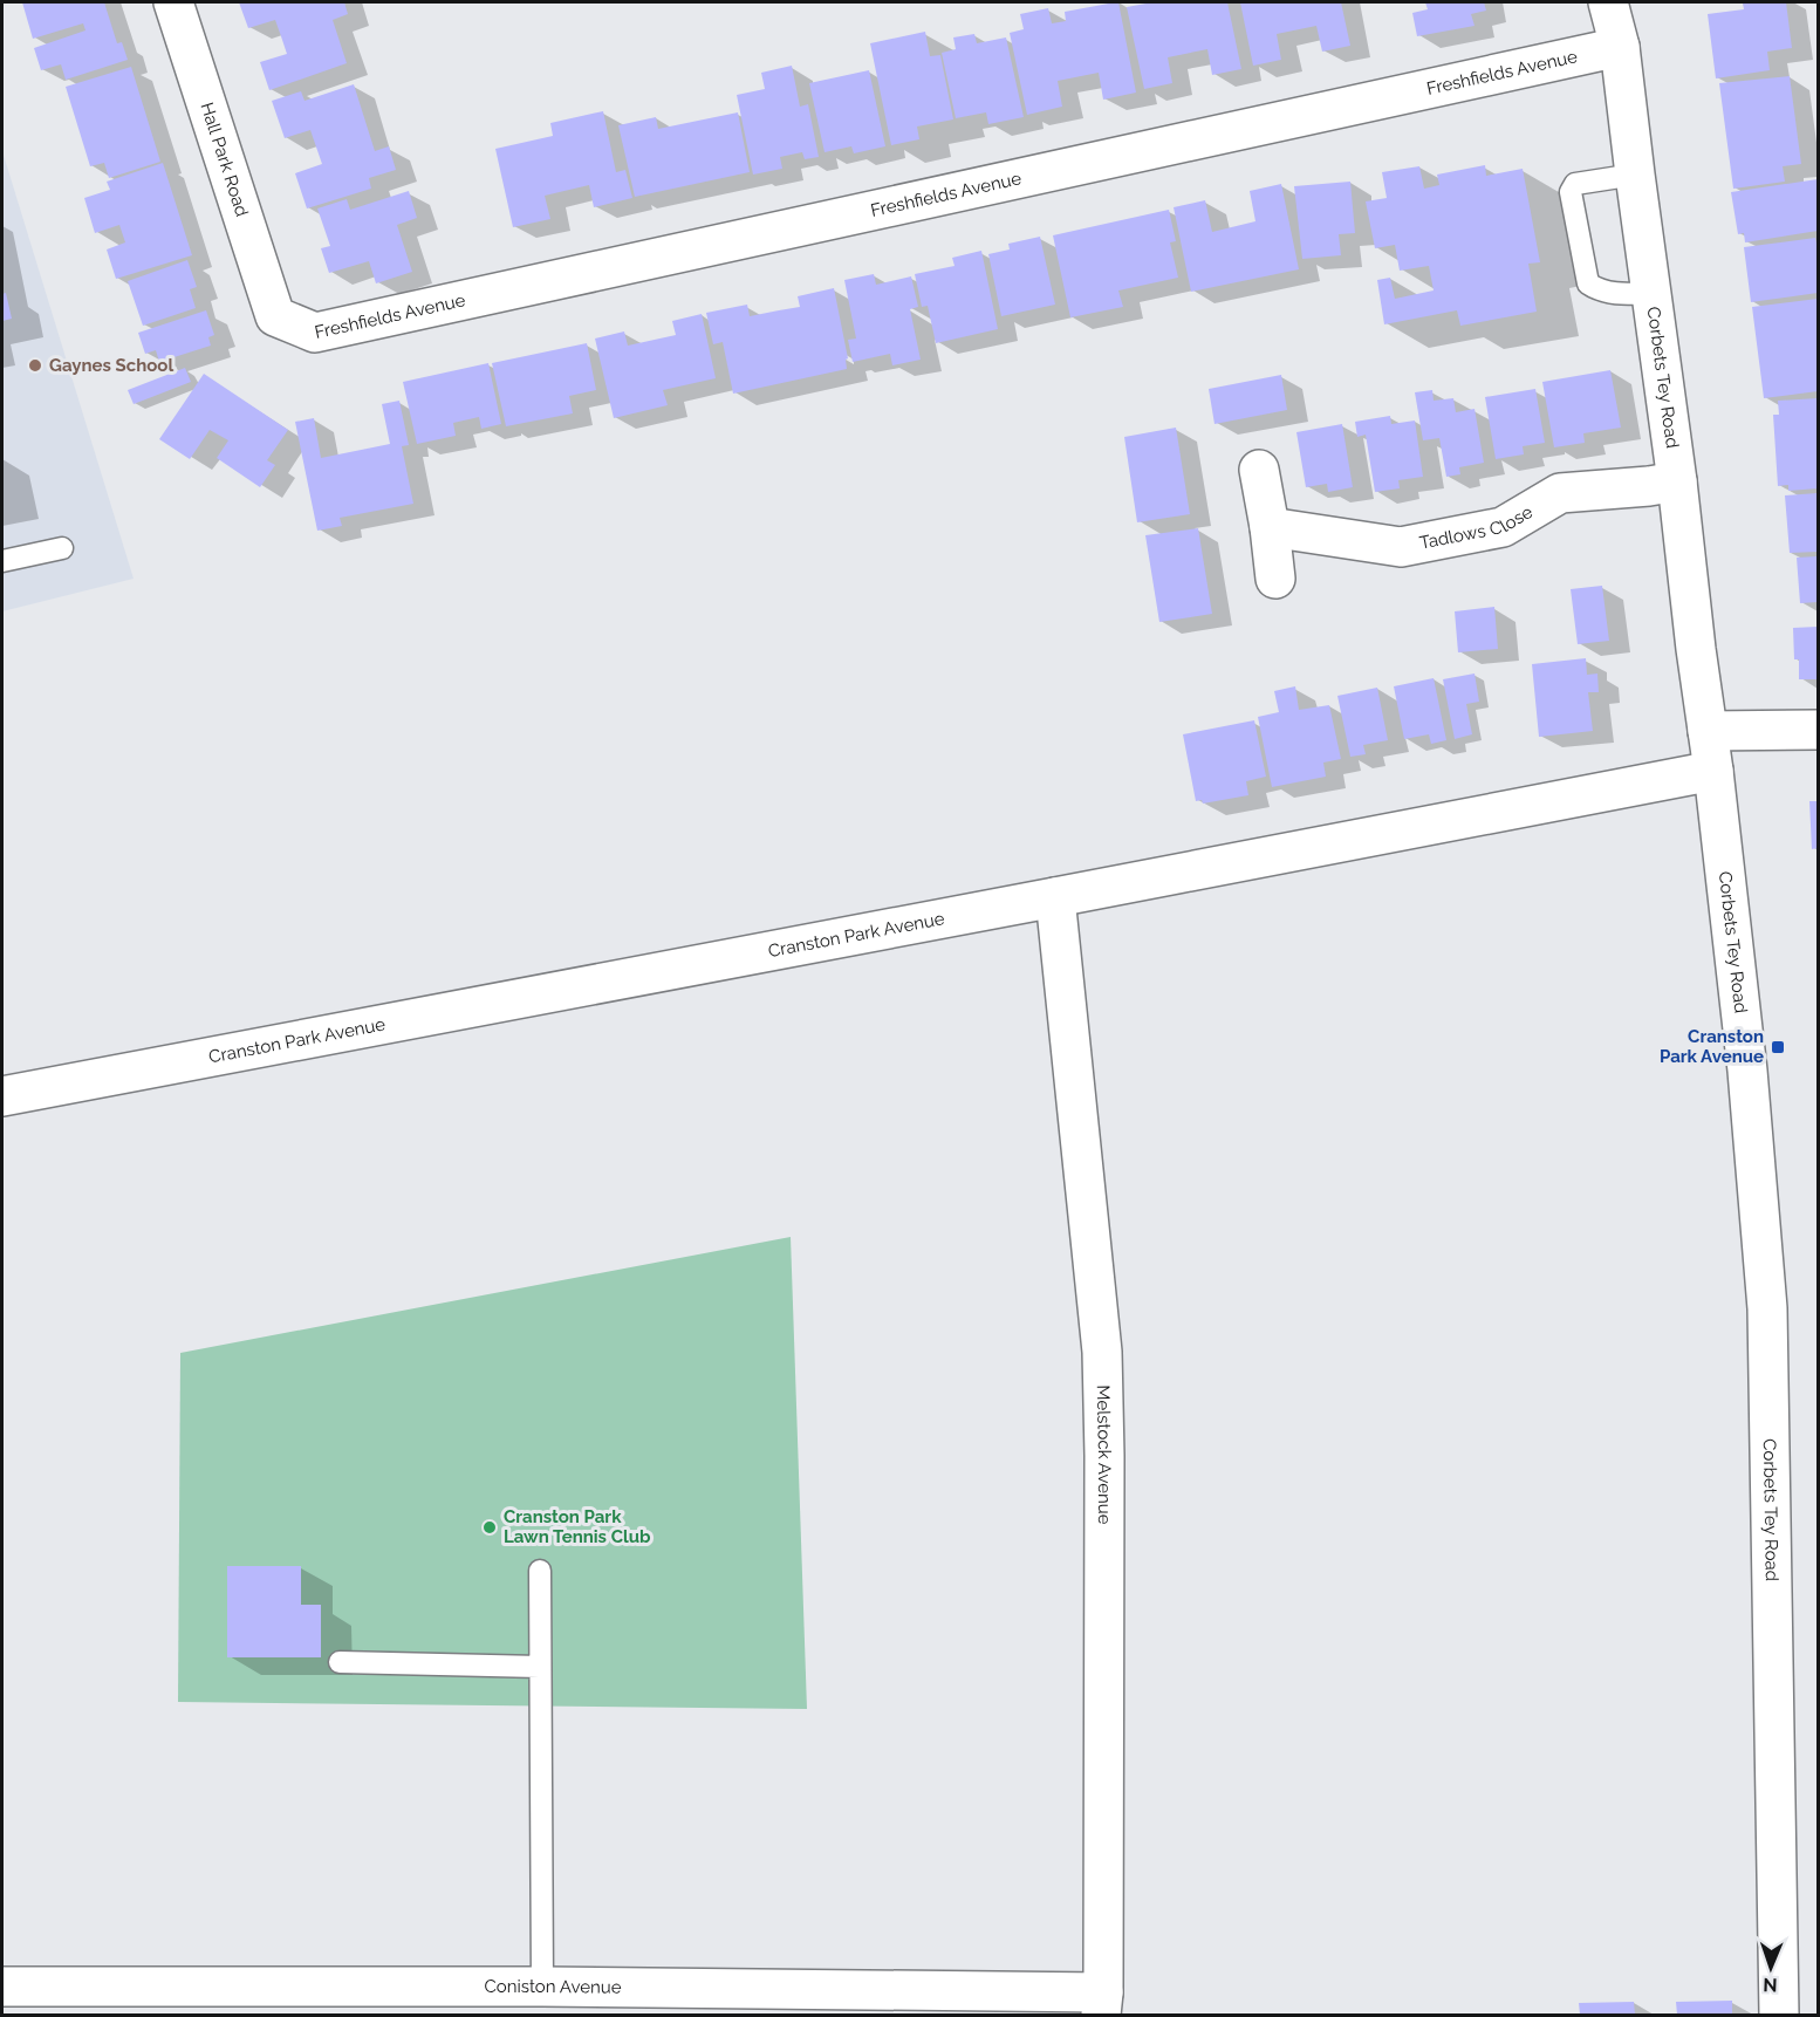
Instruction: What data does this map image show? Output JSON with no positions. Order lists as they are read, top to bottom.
{
  "streets": {
    "street": [
      "Freshfields Avenue",
      "Hall Park Road",
      "Corbets Tey Road",
      "Tadlows Close",
      "Cranston Park Avenue",
      "Melstock Avenue",
      "Coniston Avenue"
    ]
  },
  "crossings": [
    ["Freshfields Avenue", "Hall Park Road"],
    ["Freshfields Avenue", "Corbets Tey Road"],
    ["Corbets Tey Road", "Tadlows Close"],
    ["Corbets Tey Road", "Cranston Park Avenue"],
    ["Cranston Park Avenue", "Melstock Avenue"],
    ["Melstock Avenue", "Coniston Avenue"]
  ],
  "places": {
    "other": ["Gaynes School", "Cranston Park Lawn Tennis Club"],
    "transit": ["Cranston Park Avenue"]
  },
  "north": "bottom"
}
